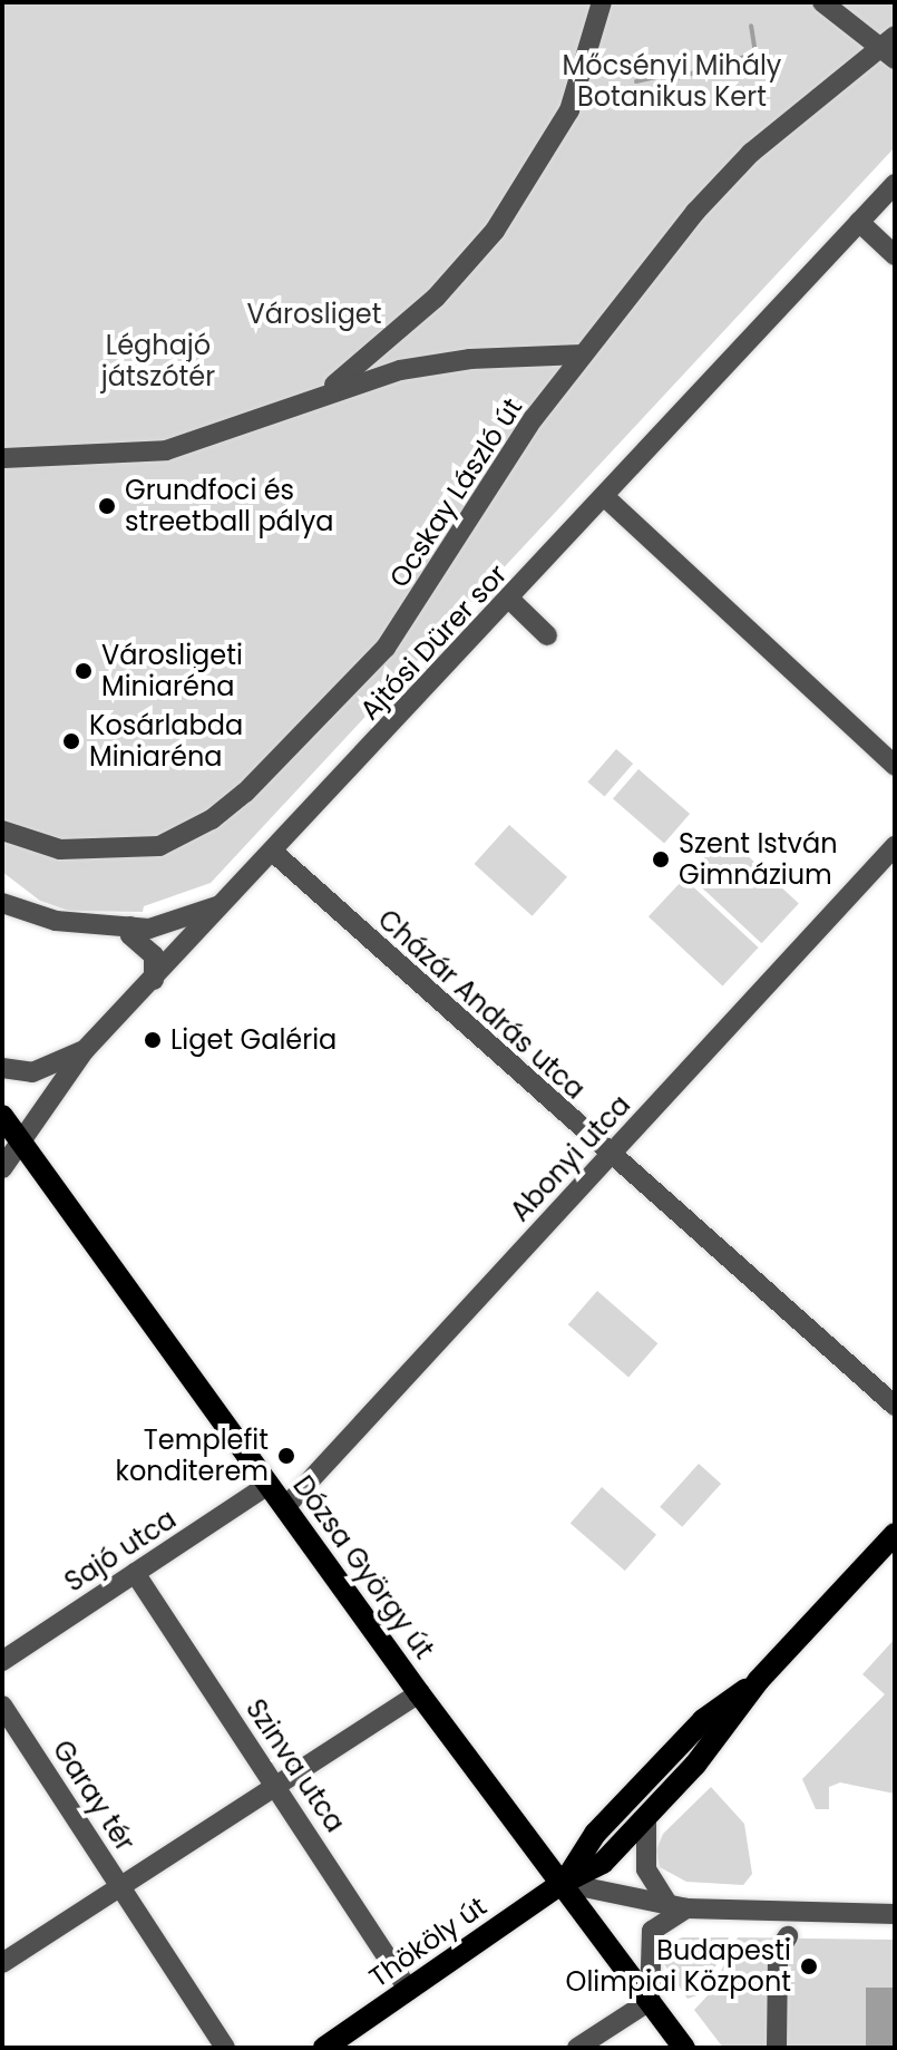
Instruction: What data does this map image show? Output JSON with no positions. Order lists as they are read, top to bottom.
{
  "streets": {
    "main road": ["Dózsa György út", "Thököly út"],
    "street": [
      "Ocskay László út",
      "Ajtósi Dürer sor",
      "Cházár András utca",
      "Abonyi utca",
      "Sajó utca",
      "Szinva utca",
      "Garay tér"
    ]
  },
  "crossings": [
    ["Ajtósi Dürer sor", "Cházár András utca"],
    ["Ajtósi Dürer sor", "Dózsa György út"],
    ["Cházár András utca", "Abonyi utca"],
    ["Abonyi utca", "Dózsa György út"],
    ["Sajó utca", "Dózsa György út"],
    ["Sajó utca", "Szinva utca"],
    ["Dózsa György út", "Thököly út"],
    ["Szinva utca", "Thököly út"]
  ],
  "parks": ["Mőcsényi Mihály Botanikus Kert", "Városliget", "Léghajó játszótér"],
  "places": [
    "Grundfoci és streetball pálya",
    "Városligeti Miniaréna",
    "Kosárlabda Miniaréna",
    "Szent István Gimnázium",
    "Liget Galéria",
    "Templefit konditerem",
    "Budapesti Olimpiai Központ"
  ]
}
